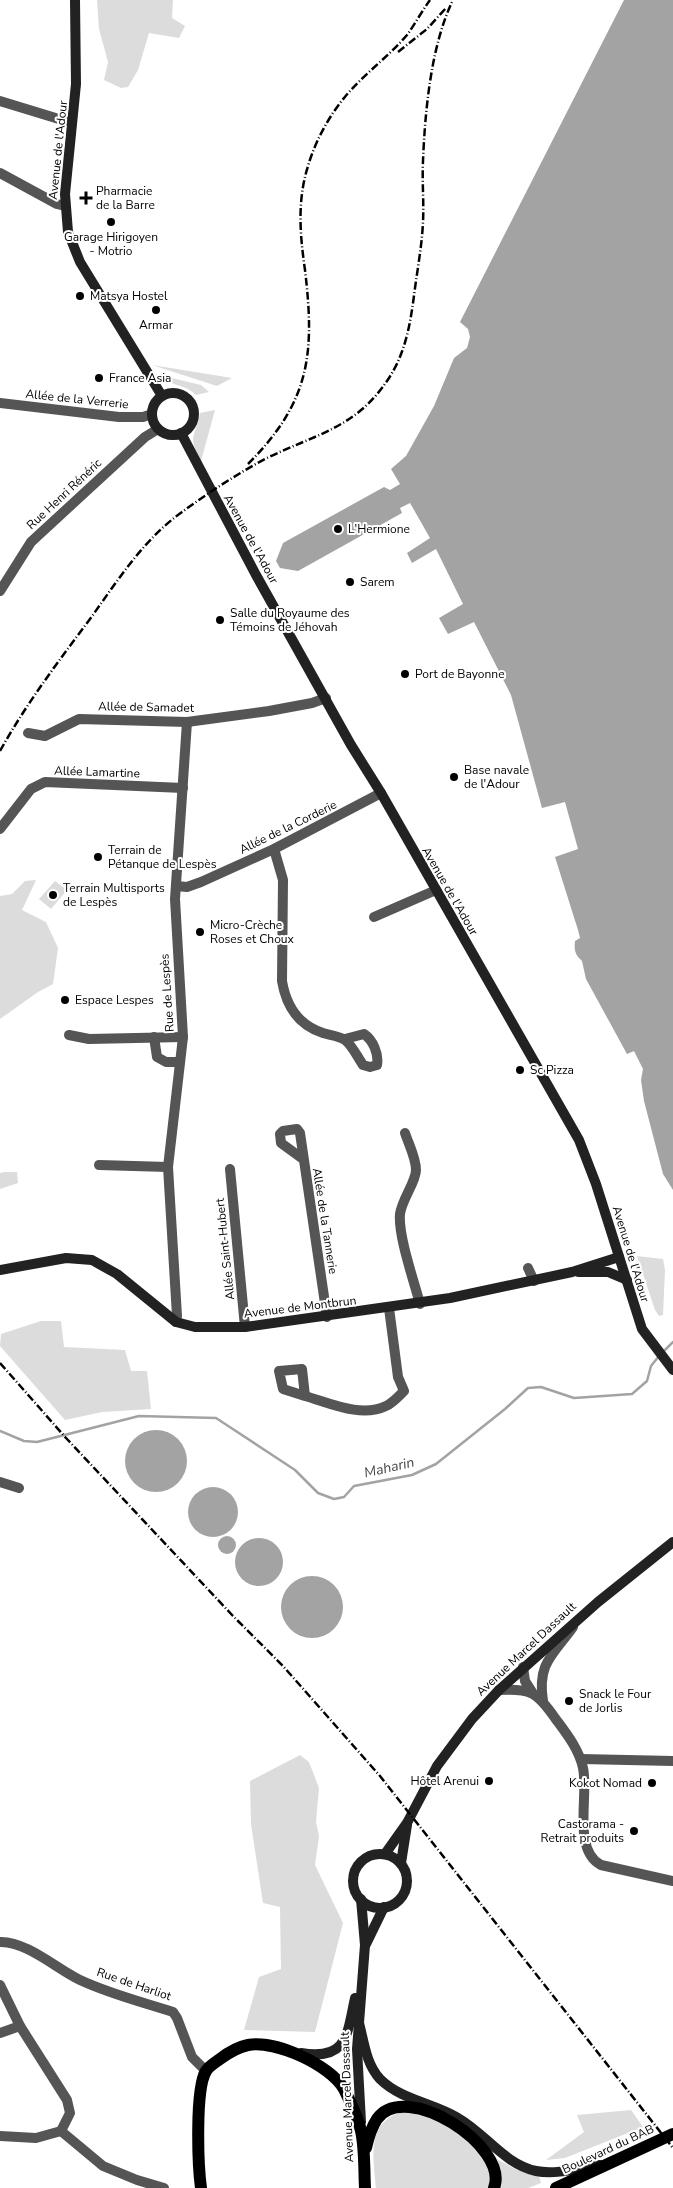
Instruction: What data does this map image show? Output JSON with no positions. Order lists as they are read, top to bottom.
{
  "streets": {
    "main road": [
      "Avenue de l'Adour",
      "Avenue de Montbrun",
      "Avenue Marcel Dassault",
      "Boulevard du BAB"
    ],
    "street": [
      "Allée de la Verrerie",
      "Rue Henri Rénéric",
      "Allée de Samadet",
      "Allée Lamartine",
      "Allée de la Corderie",
      "Rue de Lespès",
      "Allée de la Tannerie",
      "Allée Saint-Hubert",
      "Rue de Harliot"
    ]
  },
  "crossings": [
    ["Avenue de l'Adour", "Allée de la Verrerie"],
    ["Avenue de l'Adour", "Rue Henri Rénéric"],
    ["Avenue de l'Adour", "Allée de Samadet"],
    ["Avenue de l'Adour", "Allée de la Corderie"],
    ["Avenue de l'Adour", "Avenue de Montbrun"],
    ["Allée de la Verrerie", "Rue Henri Rénéric"],
    ["Allée de Samadet", "Rue de Lespès"],
    ["Allée Lamartine", "Rue de Lespès"],
    ["Allée de la Corderie", "Rue de Lespès"],
    ["Rue de Lespès", "Avenue de Montbrun"],
    ["Allée de la Tannerie", "Avenue de Montbrun"],
    ["Allée Saint-Hubert", "Avenue de Montbrun"]
  ],
  "water": ["Maharin"],
  "places": {
    "health": ["Pharmacie de la Barre"],
    "other": [
      "Garage Hirigoyen - Motrio",
      "Matsya Hostel",
      "Armar",
      "France Asia",
      "L'Hermione",
      "Sarem",
      "Salle du Royaume des Témoins de Jéhovah",
      "Port de Bayonne",
      "Base navale de l'Adour",
      "Terrain de Pétanque de Lespès",
      "Terrain Multisports de Lespès",
      "Micro-Crèche Roses et Choux",
      "Espace Lespes",
      "Sc Pizza",
      "Snack le Four de Jorlis",
      "Hôtel Arenui",
      "Kokot Nomad",
      "Castorama - Retrait produits"
    ]
  }
}
